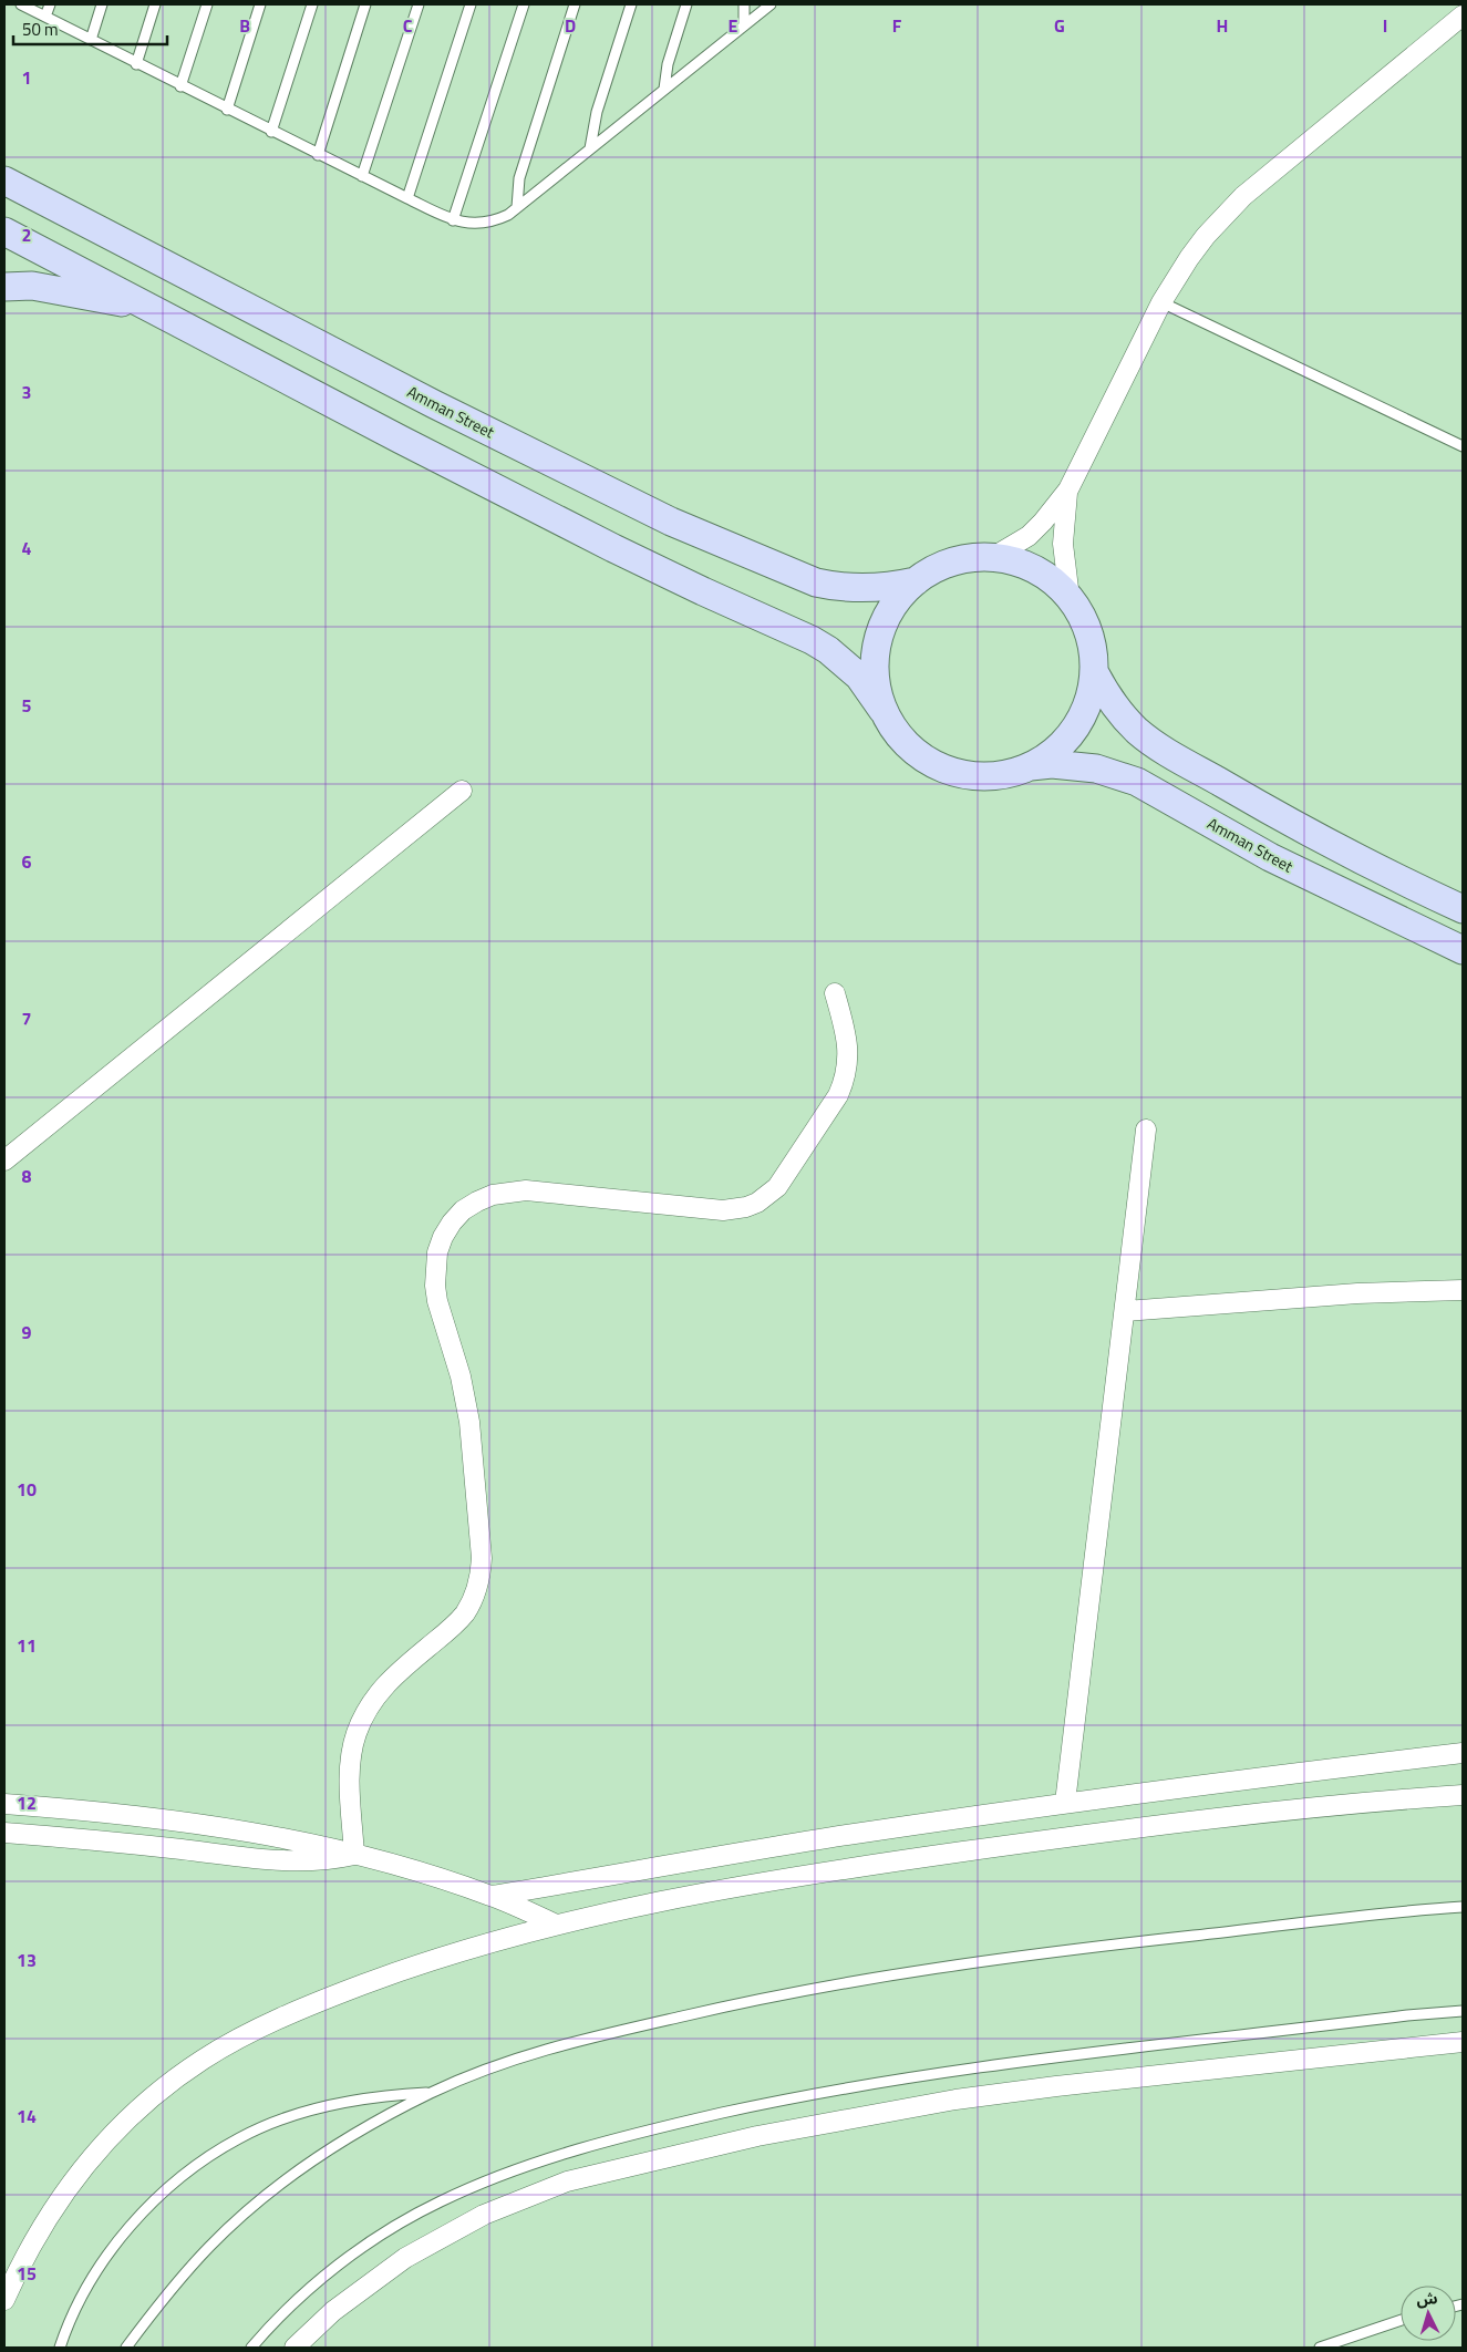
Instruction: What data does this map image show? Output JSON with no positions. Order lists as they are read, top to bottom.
{
  "streets": {
    "main road": ["Amman Street"]
  },
  "scale_bar": "50 m",
  "north": "top",
  "grid": {
    "columns": [
      "B",
      "C",
      "D",
      "E",
      "F",
      "G",
      "H",
      "I"
    ],
    "rows": [
      "1",
      "2",
      "3",
      "4",
      "5",
      "6",
      "7",
      "8",
      "9",
      "10",
      "11",
      "12",
      "13",
      "14",
      "15"
    ]
  }
}
